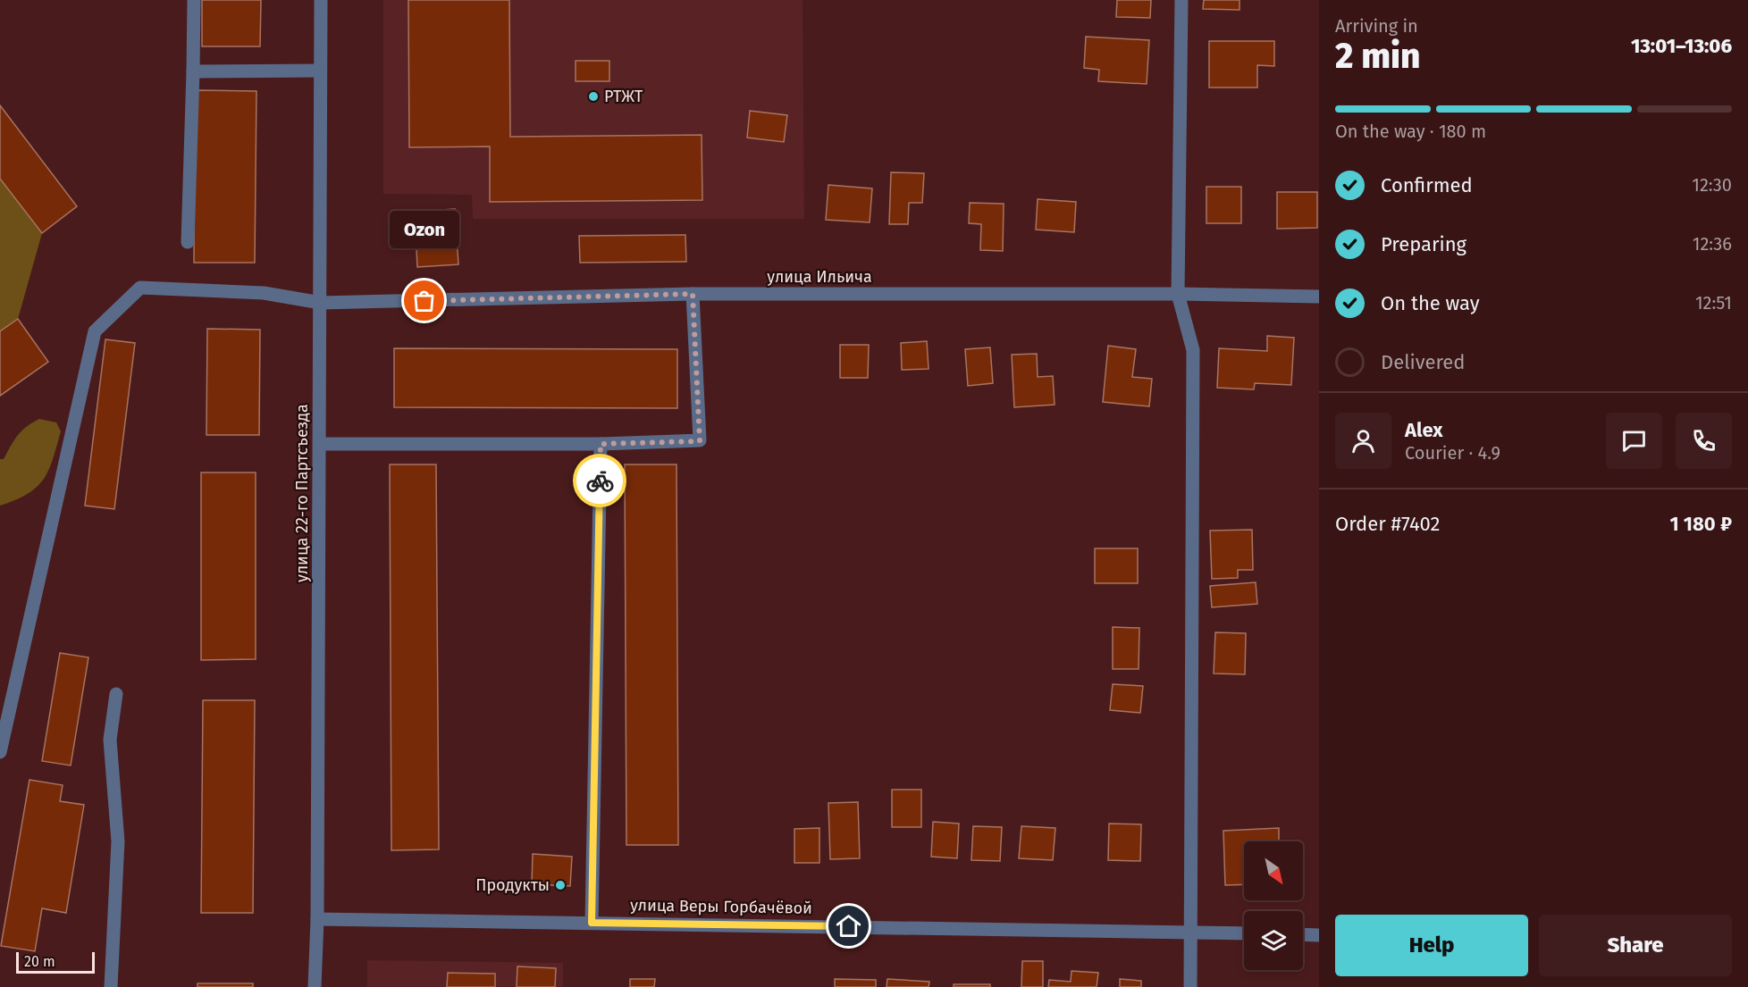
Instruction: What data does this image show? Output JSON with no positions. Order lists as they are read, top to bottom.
{
  "streets": {
    "street": ["улица Ильича", "улица 22-го Партсъезда", "улица Веры Горбачёвой"]
  },
  "crossings": [
    ["улица Ильича", "улица 22-го Партсъезда"],
    ["улица 22-го Партсъезда", "улица Веры Горбачёвой"]
  ],
  "places": ["РТЖТ", "Ozon", "Продукты"],
  "scale_bar": "20 m",
  "north": "bottom right",
  "page": {
    "heading": ["2 min", "Arriving in", "13:01–13:06"],
    "panel": [
      "Alex",
      "Courier · 4.9",
      "Order #7402",
      "1 180 ₽"
    ],
    "bar": "On the way · 180 m",
    "list": [
      ["Confirmed", "12:30"],
      ["Preparing", "12:36"],
      ["On the way", "12:51"],
      "Delivered"
    ],
    "bubble": "Ozon",
    "buttons": ["Help", "Share"],
    "scale": "20 m"
  }
}
